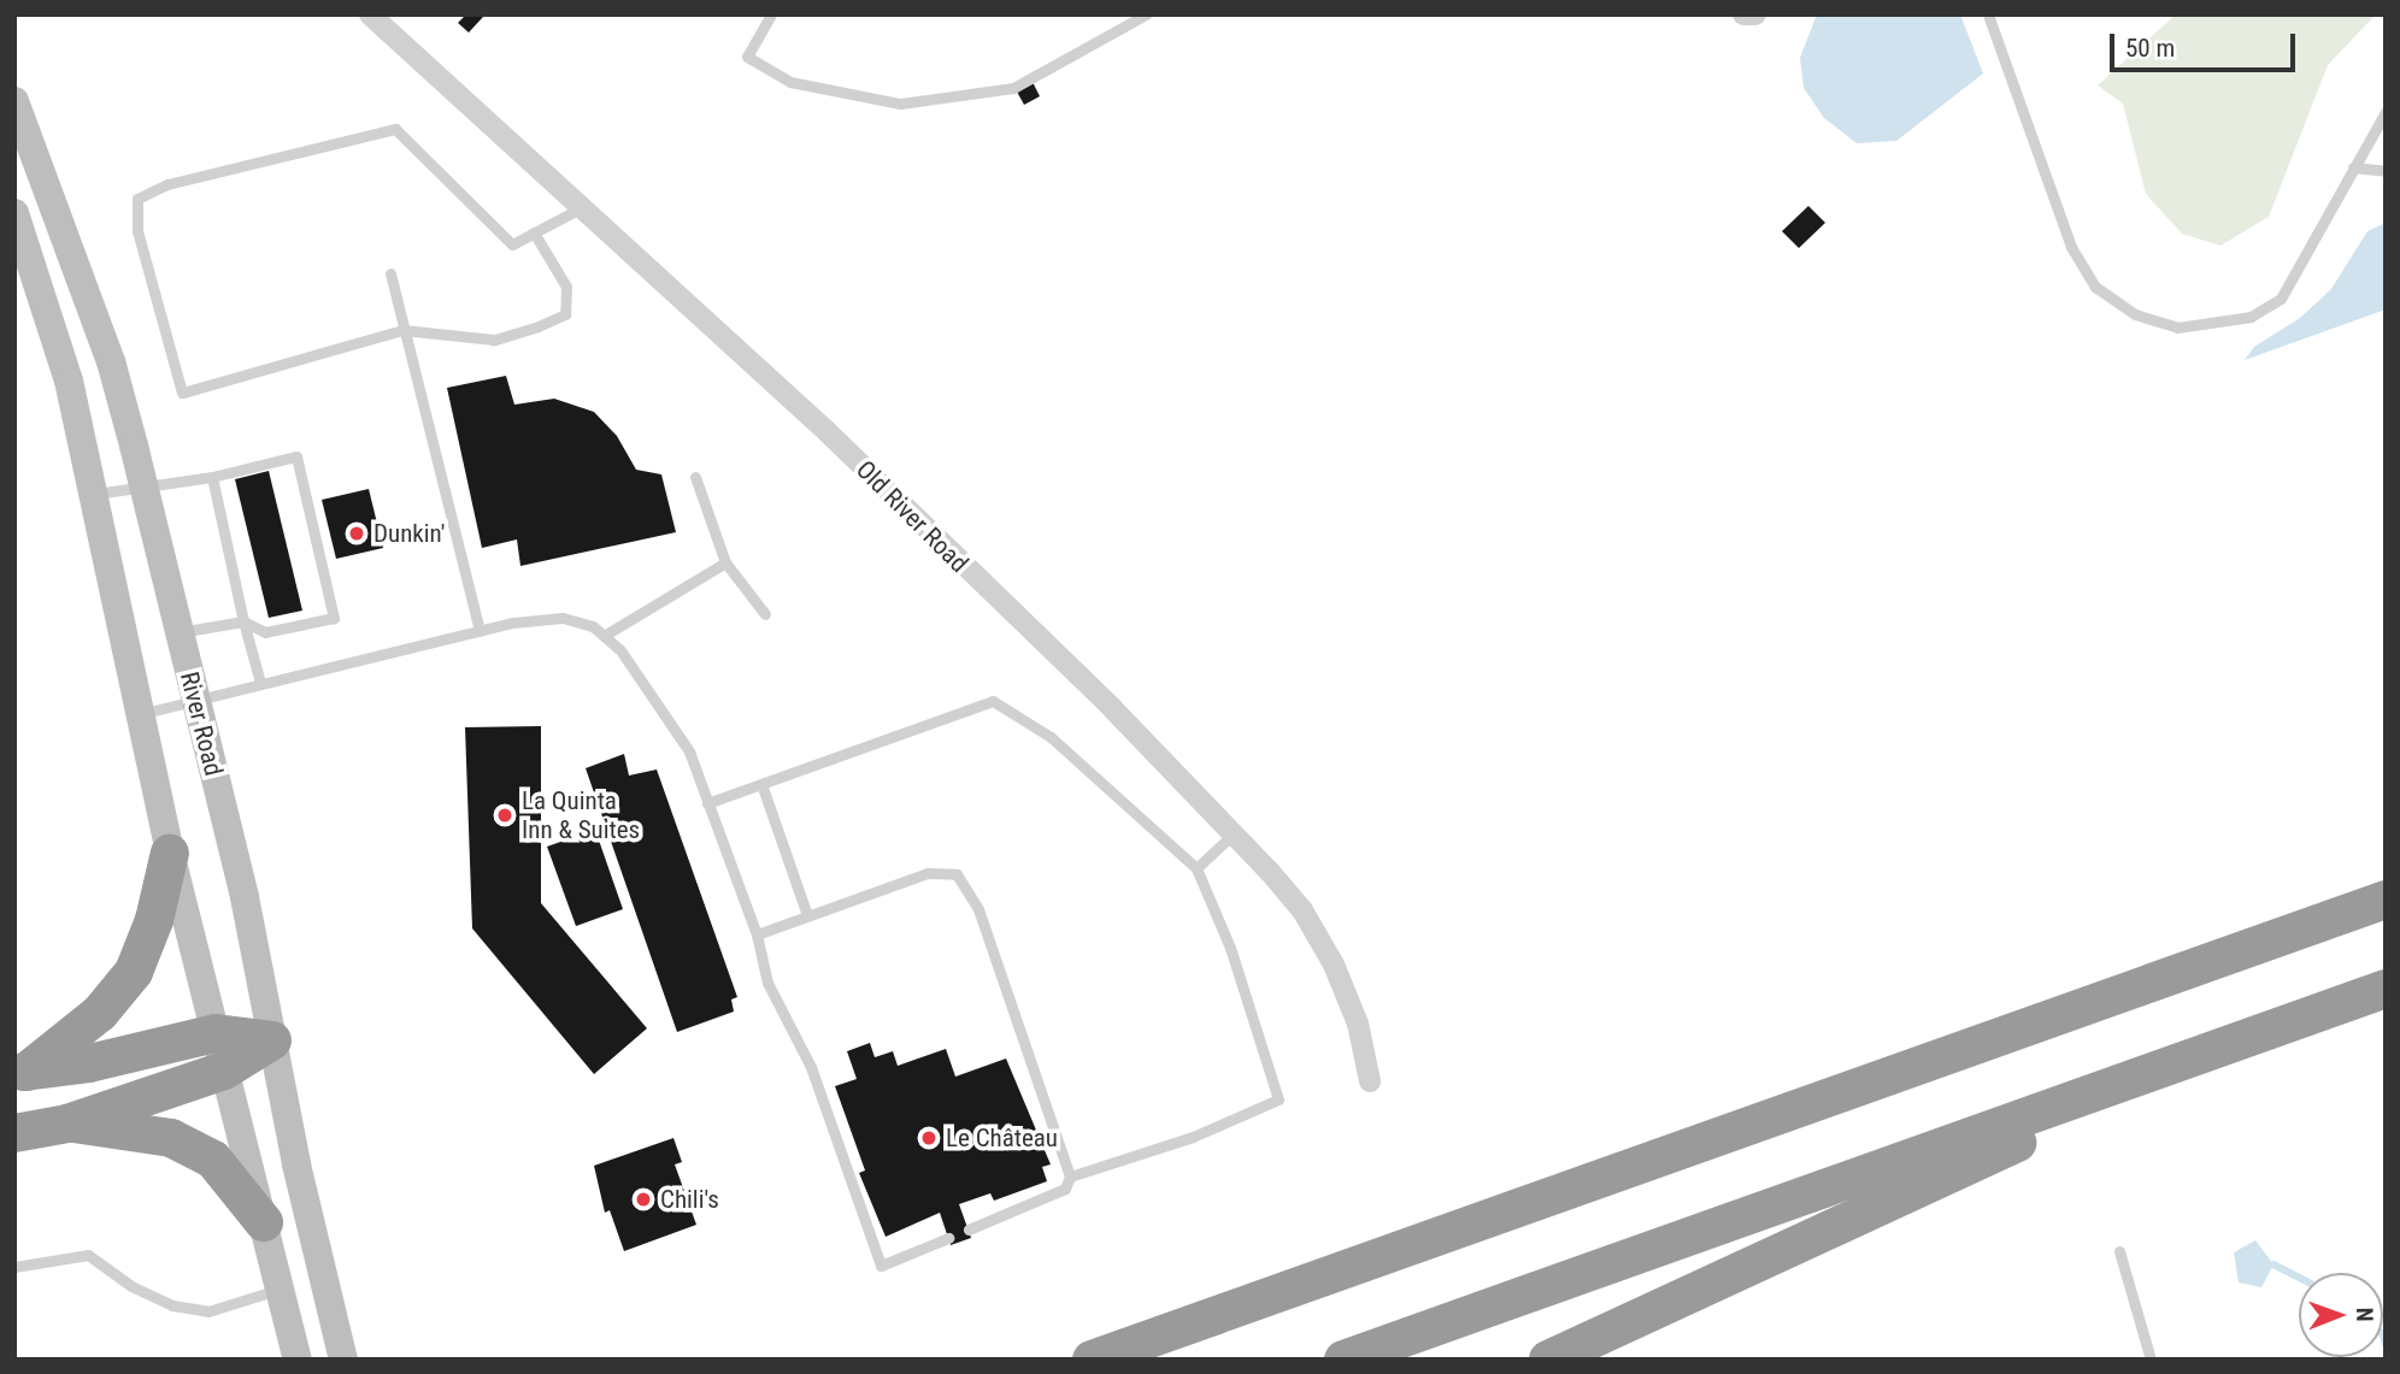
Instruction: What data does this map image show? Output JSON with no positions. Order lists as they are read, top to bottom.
{
  "streets": {
    "main road": ["River Road"],
    "street": ["Old River Road"]
  },
  "places": [
    "Dunkin'",
    "La Quinta Inn & Suites",
    "Le Château",
    "Chili's"
  ],
  "scale_bar": "50 m",
  "north": "right"
}
